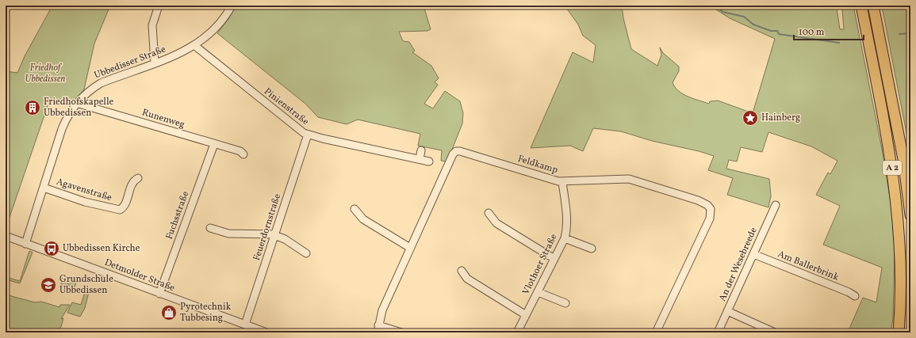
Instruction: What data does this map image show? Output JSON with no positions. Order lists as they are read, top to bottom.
{
  "streets": {
    "highway": ["A 2"],
    "street": [
      "Ubbedisser Straße",
      "Pinienstraße",
      "Runenweg",
      "Feldkamp",
      "Agavenstraße",
      "Fuchsstraße",
      "Feuerdornstraße",
      "Vlothoer Straße",
      "An der Wesebreede",
      "Am Ballerbrink",
      "Detmolder Straße"
    ]
  },
  "crossings": [
    ["Ubbedisser Straße", "Pinienstraße"],
    ["Ubbedisser Straße", "Runenweg"],
    ["Ubbedisser Straße", "Agavenstraße"],
    ["Ubbedisser Straße", "Detmolder Straße"],
    ["Pinienstraße", "Feuerdornstraße"],
    ["Runenweg", "Fuchsstraße"],
    ["Feldkamp", "Vlothoer Straße"],
    ["Fuchsstraße", "Detmolder Straße"],
    ["Feuerdornstraße", "Detmolder Straße"],
    ["An der Wesebreede", "Am Ballerbrink"]
  ],
  "parks": ["Friedhof Ubbedissen"],
  "places": {
    "building": ["Friedhofskapelle Ubbedissen"],
    "place": ["Hainberg"],
    "bus stop": ["Ubbedissen Kirche"],
    "school or university": ["Grundschule Ubbedissen"],
    "shop": ["Pyrotechnik Tubbesing"]
  },
  "scale_bar": "100 m"
}
